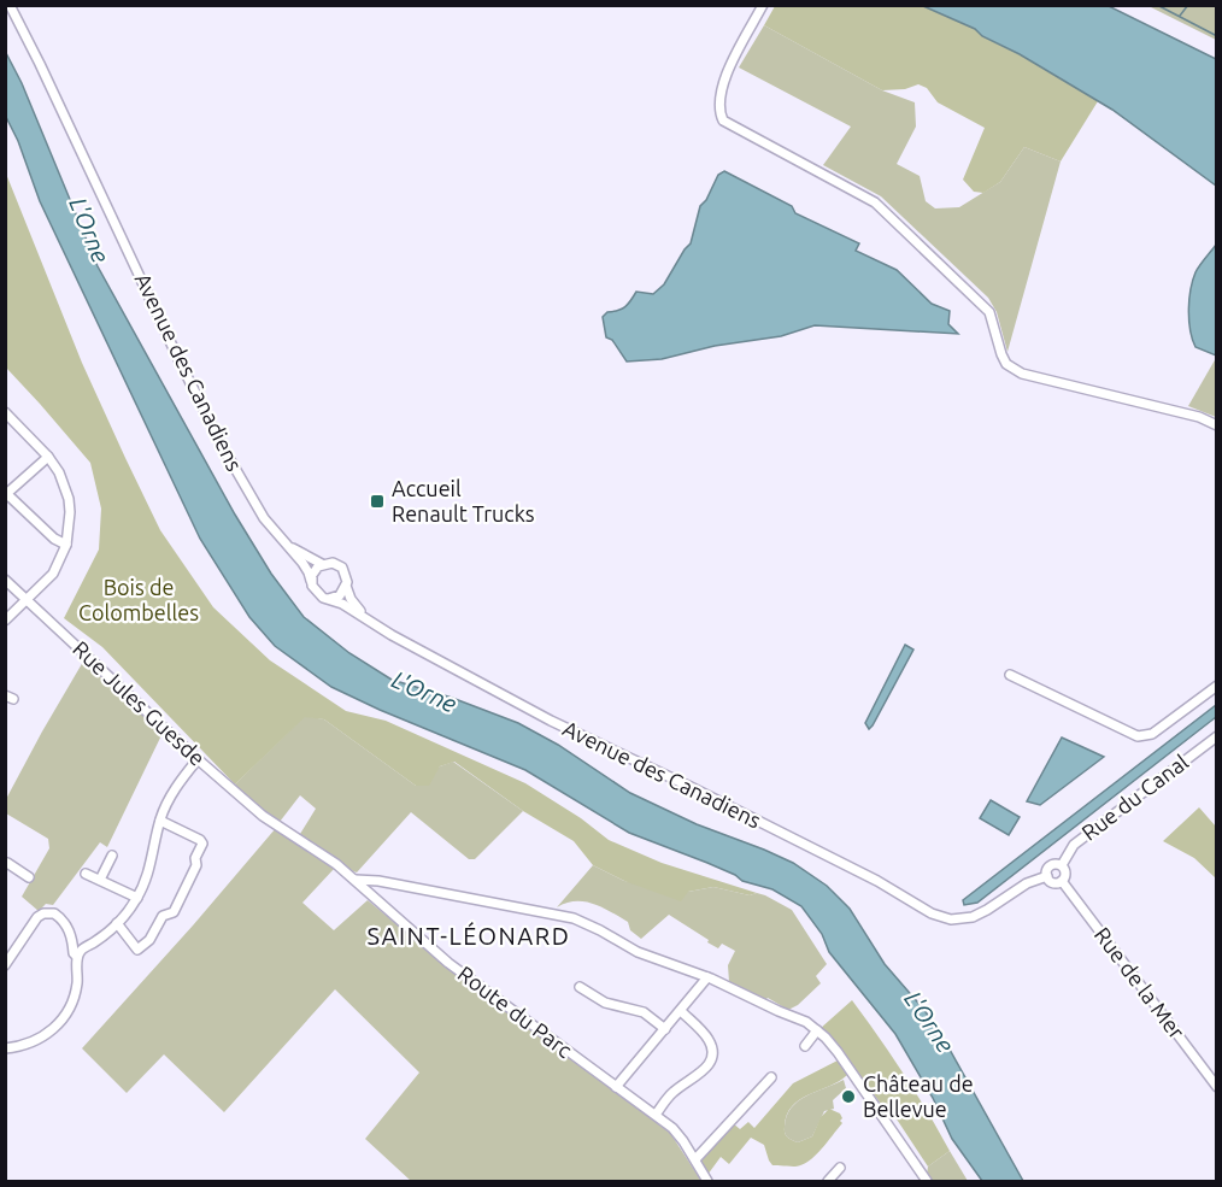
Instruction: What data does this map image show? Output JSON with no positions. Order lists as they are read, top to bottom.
{
  "streets": {
    "street": [
      "Avenue des Canadiens",
      "Rue Jules Guesde",
      "Rue du Canal",
      "Rue de la Mer",
      "Route du Parc"
    ]
  },
  "crossings": [
    ["Avenue des Canadiens", "Rue du Canal"],
    ["Avenue des Canadiens", "Rue de la Mer"],
    ["Rue Jules Guesde", "Route du Parc"],
    ["Rue du Canal", "Rue de la Mer"]
  ],
  "districts": ["SAINT-LÉONARD"],
  "water": ["L'Orne"],
  "parks": ["Bois de Colombelles"],
  "places": {
    "transit": ["Accueil Renault Trucks"],
    "other": ["Château de Bellevue"]
  }
}
